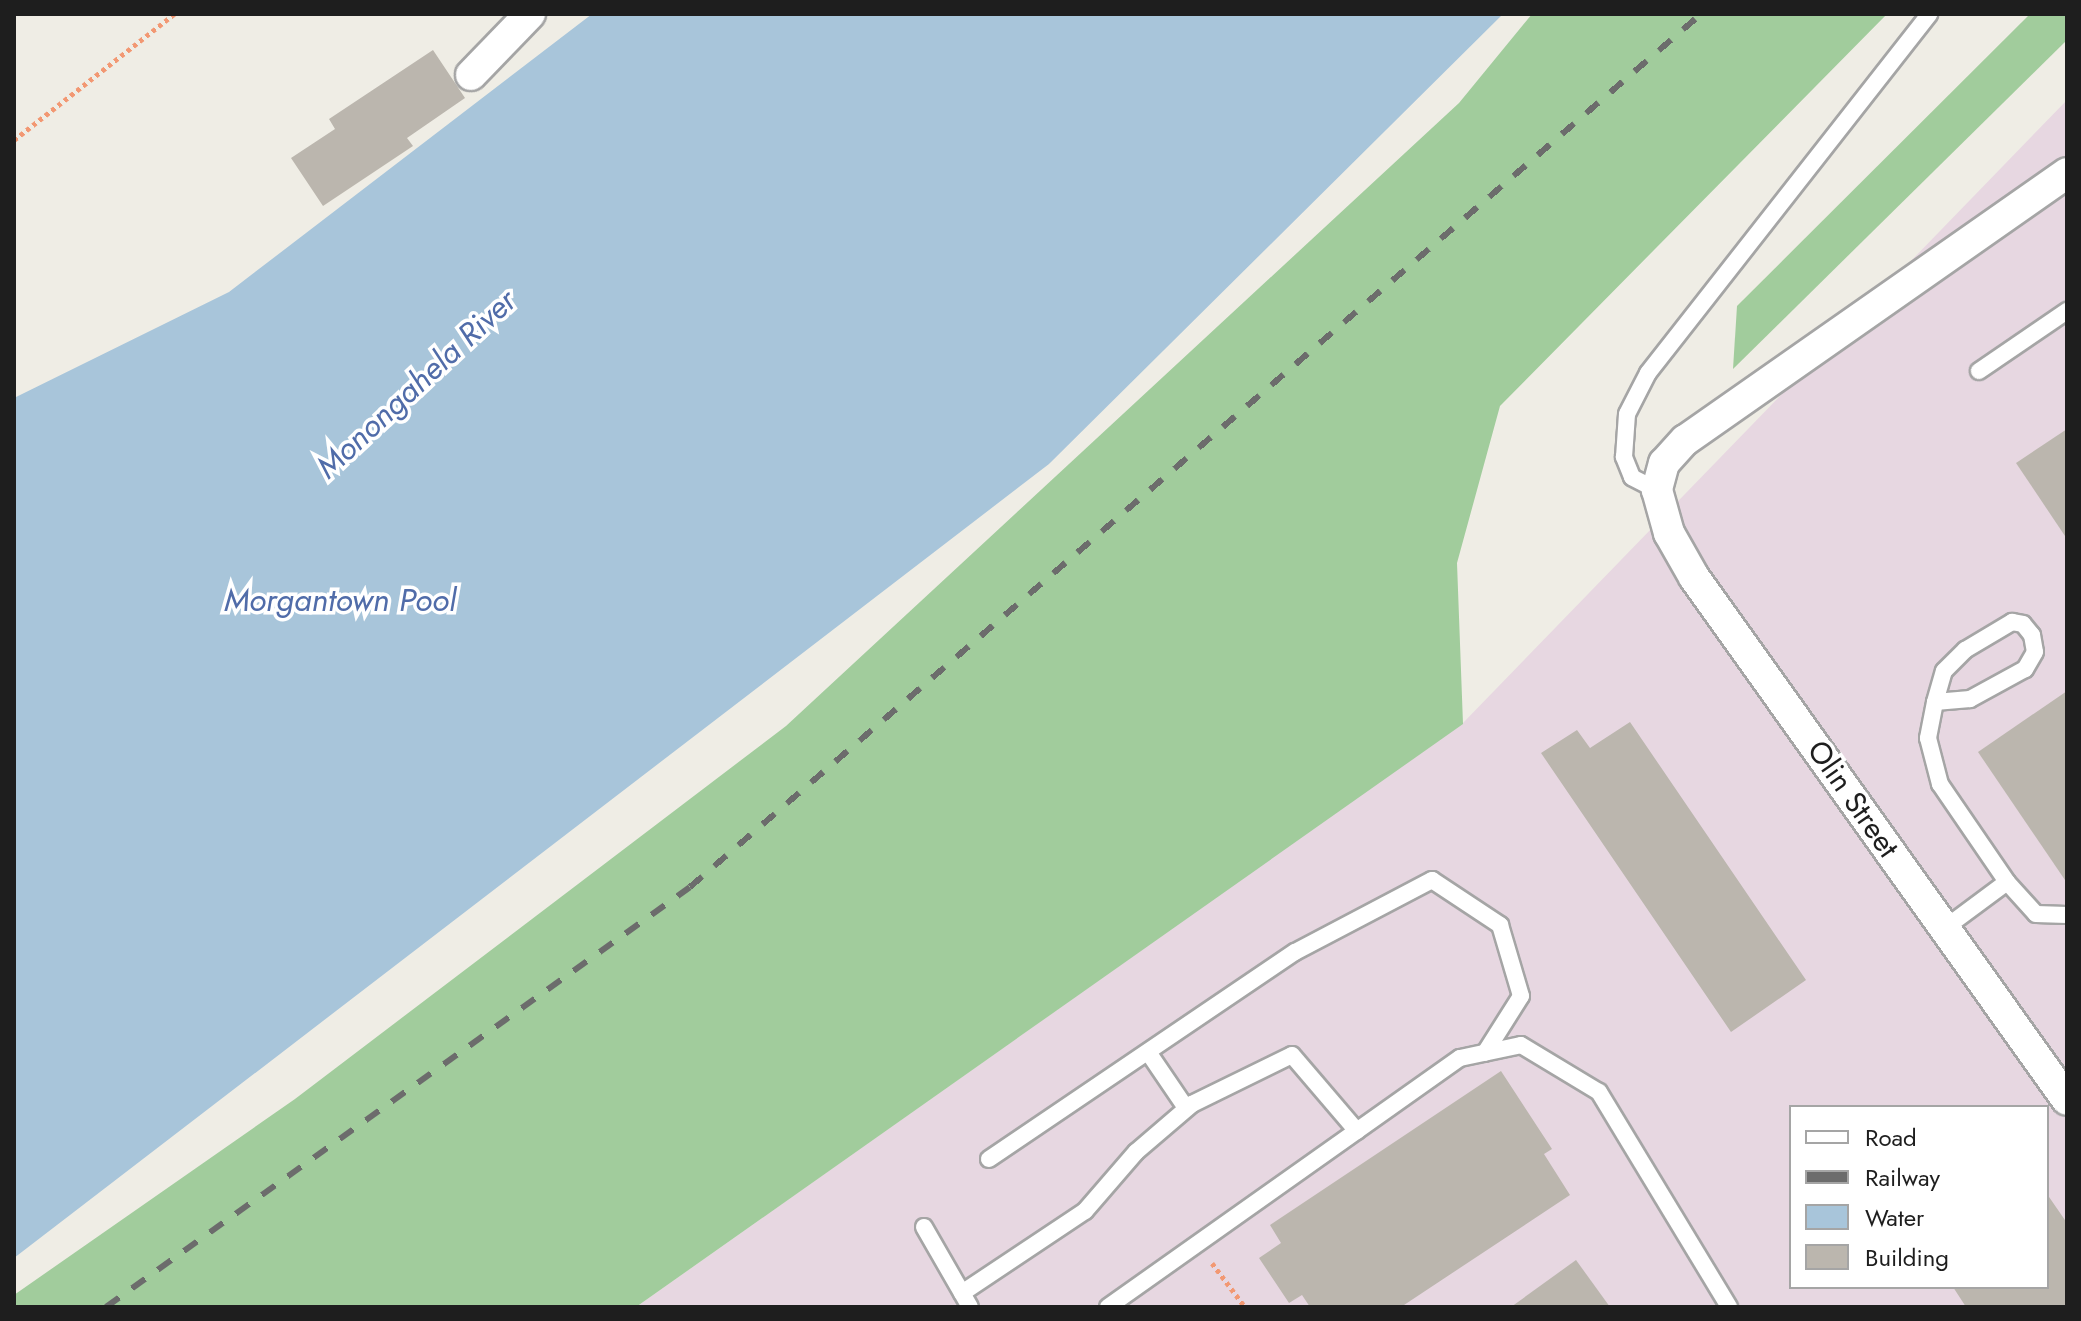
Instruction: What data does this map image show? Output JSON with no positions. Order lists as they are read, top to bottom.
{
  "streets": {
    "street": ["Olin Street"]
  },
  "water": ["Monongahela River", "Morgantown Pool"],
  "legend": [
    "Road",
    "Railway",
    "Water",
    "Building"
  ]
}
